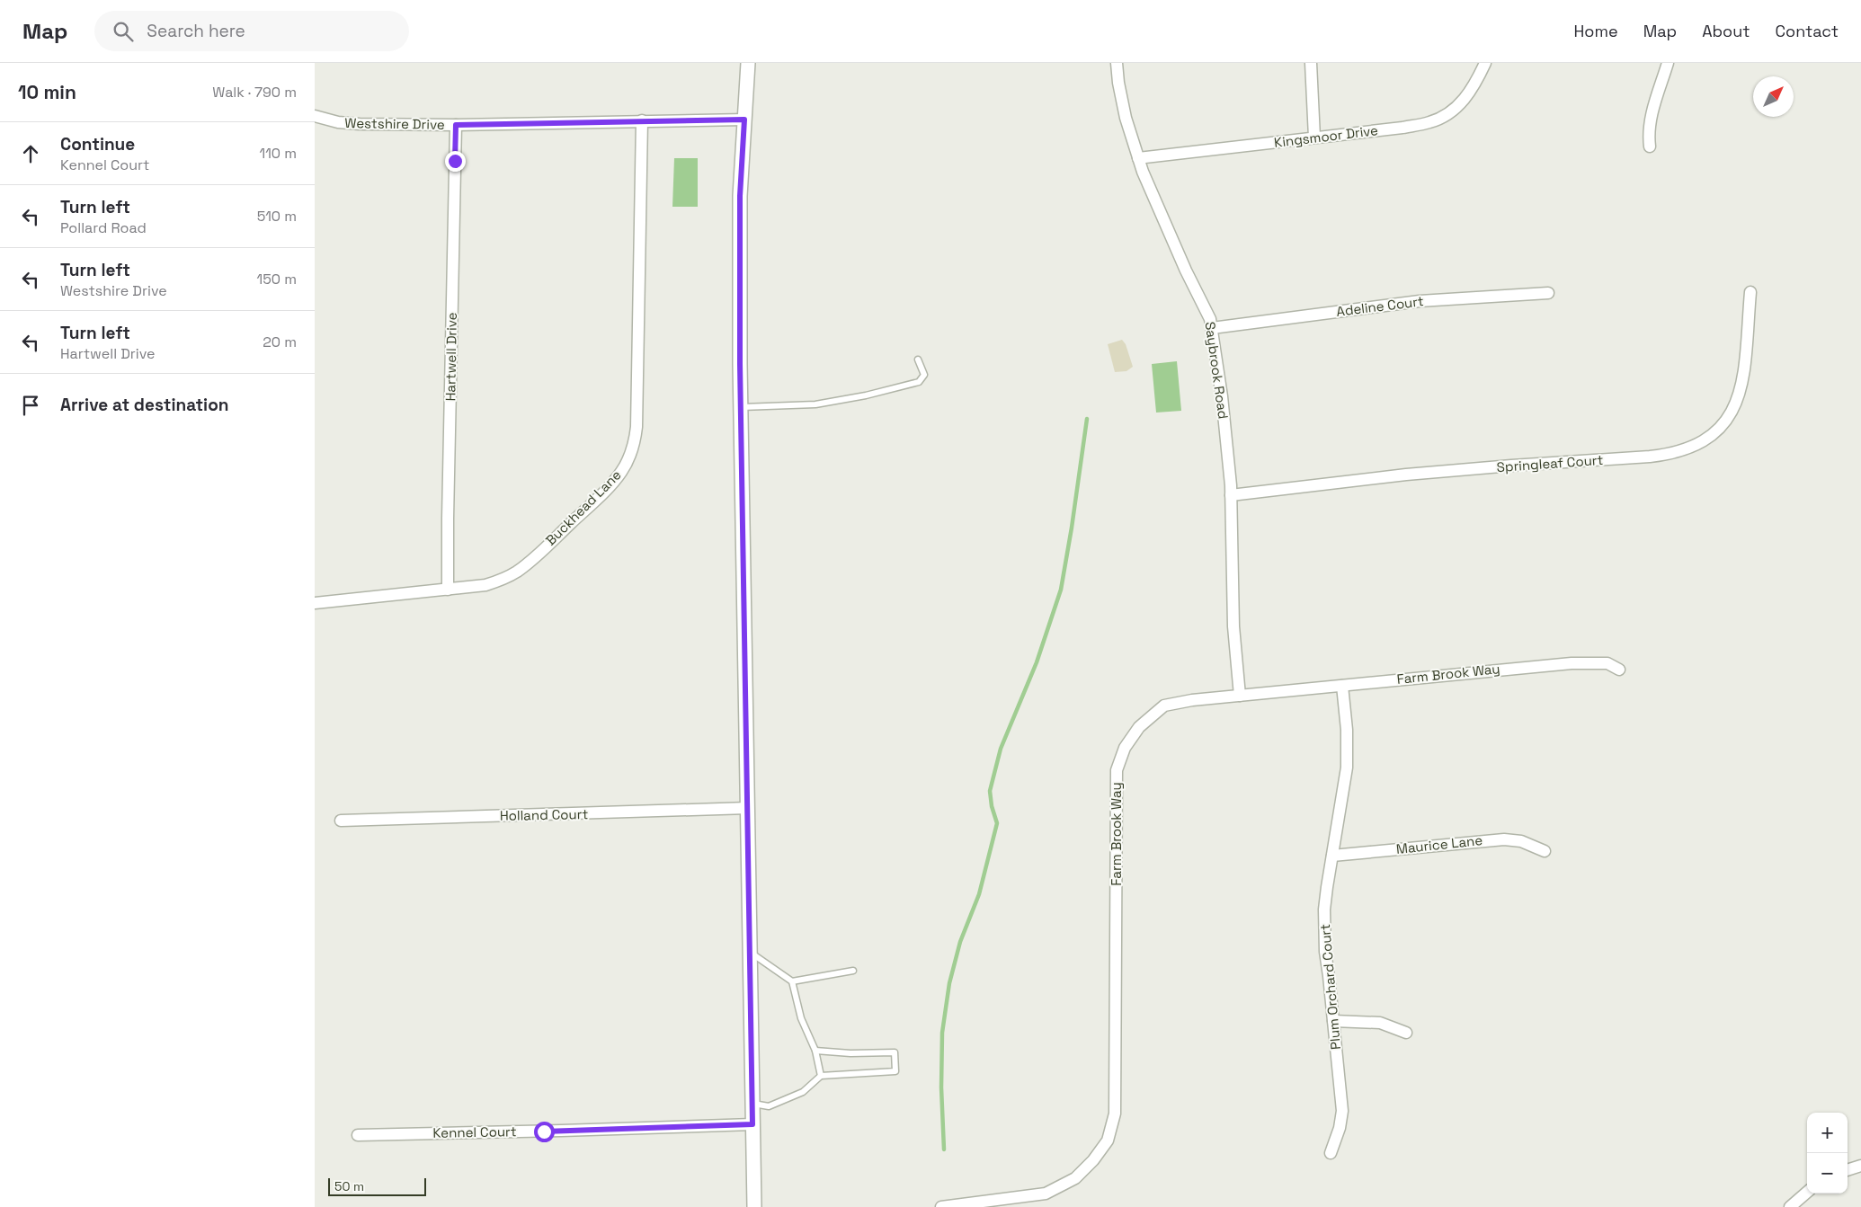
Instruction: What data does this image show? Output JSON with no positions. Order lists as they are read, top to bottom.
{
  "streets": {
    "street": [
      "Westshire Drive",
      "Kingsmoor Drive",
      "Adeline Court",
      "Hartwell Drive",
      "Saybrook Road",
      "Springleaf Court",
      "Buckhead Lane",
      "Farm Brook Way",
      "Holland Court",
      "Maurice Lane",
      "Plum Orchard Court",
      "Kennel Court"
    ]
  },
  "crossings": [
    ["Westshire Drive", "Hartwell Drive"],
    ["Westshire Drive", "Buckhead Lane"],
    ["Kingsmoor Drive", "Saybrook Road"],
    ["Adeline Court", "Saybrook Road"],
    ["Hartwell Drive", "Buckhead Lane"],
    ["Saybrook Road", "Springleaf Court"],
    ["Saybrook Road", "Farm Brook Way"],
    ["Farm Brook Way", "Plum Orchard Court"],
    ["Maurice Lane", "Plum Orchard Court"]
  ],
  "scale_bar": "50 m",
  "north": "top right",
  "page": {
    "header": "Map",
    "search": "Search here",
    "nav": [
      "Home",
      "Map",
      "About",
      "Contact"
    ],
    "heading": ["10 min", "Walk · 790 m"],
    "list": [
      ["Continue", "Kennel Court", "110 m"],
      ["Turn left", "Pollard Road", "510 m"],
      ["Turn left", "Westshire Drive", "150 m"],
      ["Turn left", "Hartwell Drive", "20 m"],
      "Arrive at destination"
    ],
    "map_buttons": ["+", "−"],
    "scale": "50 m"
  }
}
